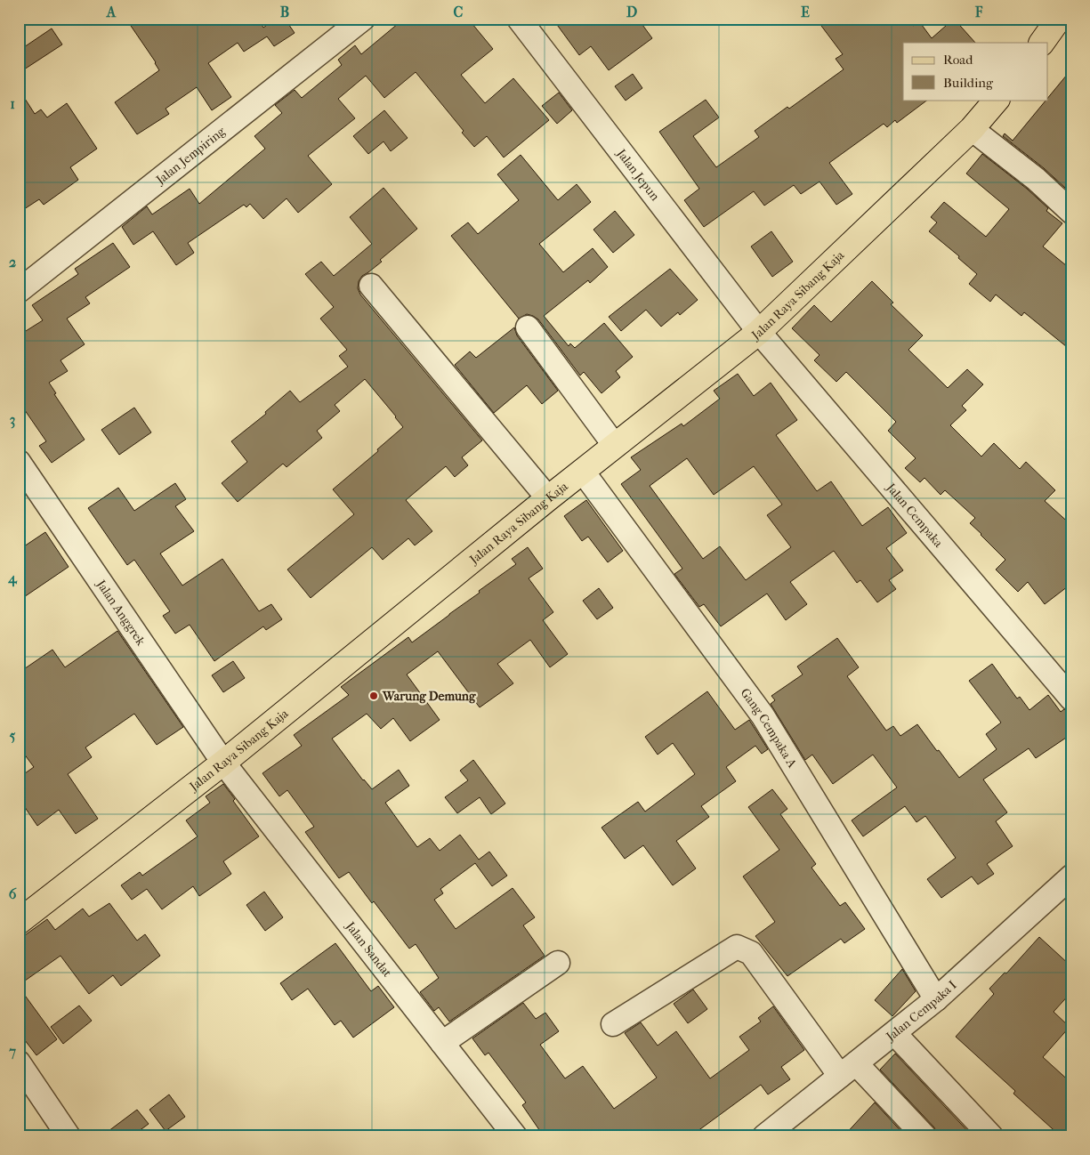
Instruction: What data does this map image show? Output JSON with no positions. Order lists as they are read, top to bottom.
{
  "streets": {
    "main road": ["Jalan Raya Sibang Kaja"],
    "street": [
      "Jalan Jempiring",
      "Jalan Jepun",
      "Jalan Cempaka",
      "Jalan Anggrek",
      "Gang Cempaka A",
      "Jalan Sandat",
      "Jalan Cempaka I"
    ]
  },
  "crossings": [
    ["Jalan Jepun", "Jalan Raya Sibang Kaja"],
    ["Jalan Jepun", "Jalan Cempaka"],
    ["Jalan Raya Sibang Kaja", "Jalan Cempaka"],
    ["Jalan Raya Sibang Kaja", "Jalan Anggrek"],
    ["Jalan Raya Sibang Kaja", "Gang Cempaka A"],
    ["Jalan Raya Sibang Kaja", "Jalan Sandat"],
    ["Jalan Anggrek", "Jalan Sandat"],
    ["Gang Cempaka A", "Jalan Cempaka I"]
  ],
  "places": ["Warung Demung"],
  "legend": ["Road", "Building"],
  "grid": {
    "columns": [
      "A",
      "B",
      "C",
      "D",
      "E",
      "F"
    ],
    "rows": [
      "1",
      "2",
      "3",
      "4",
      "5",
      "6",
      "7"
    ]
  }
}
